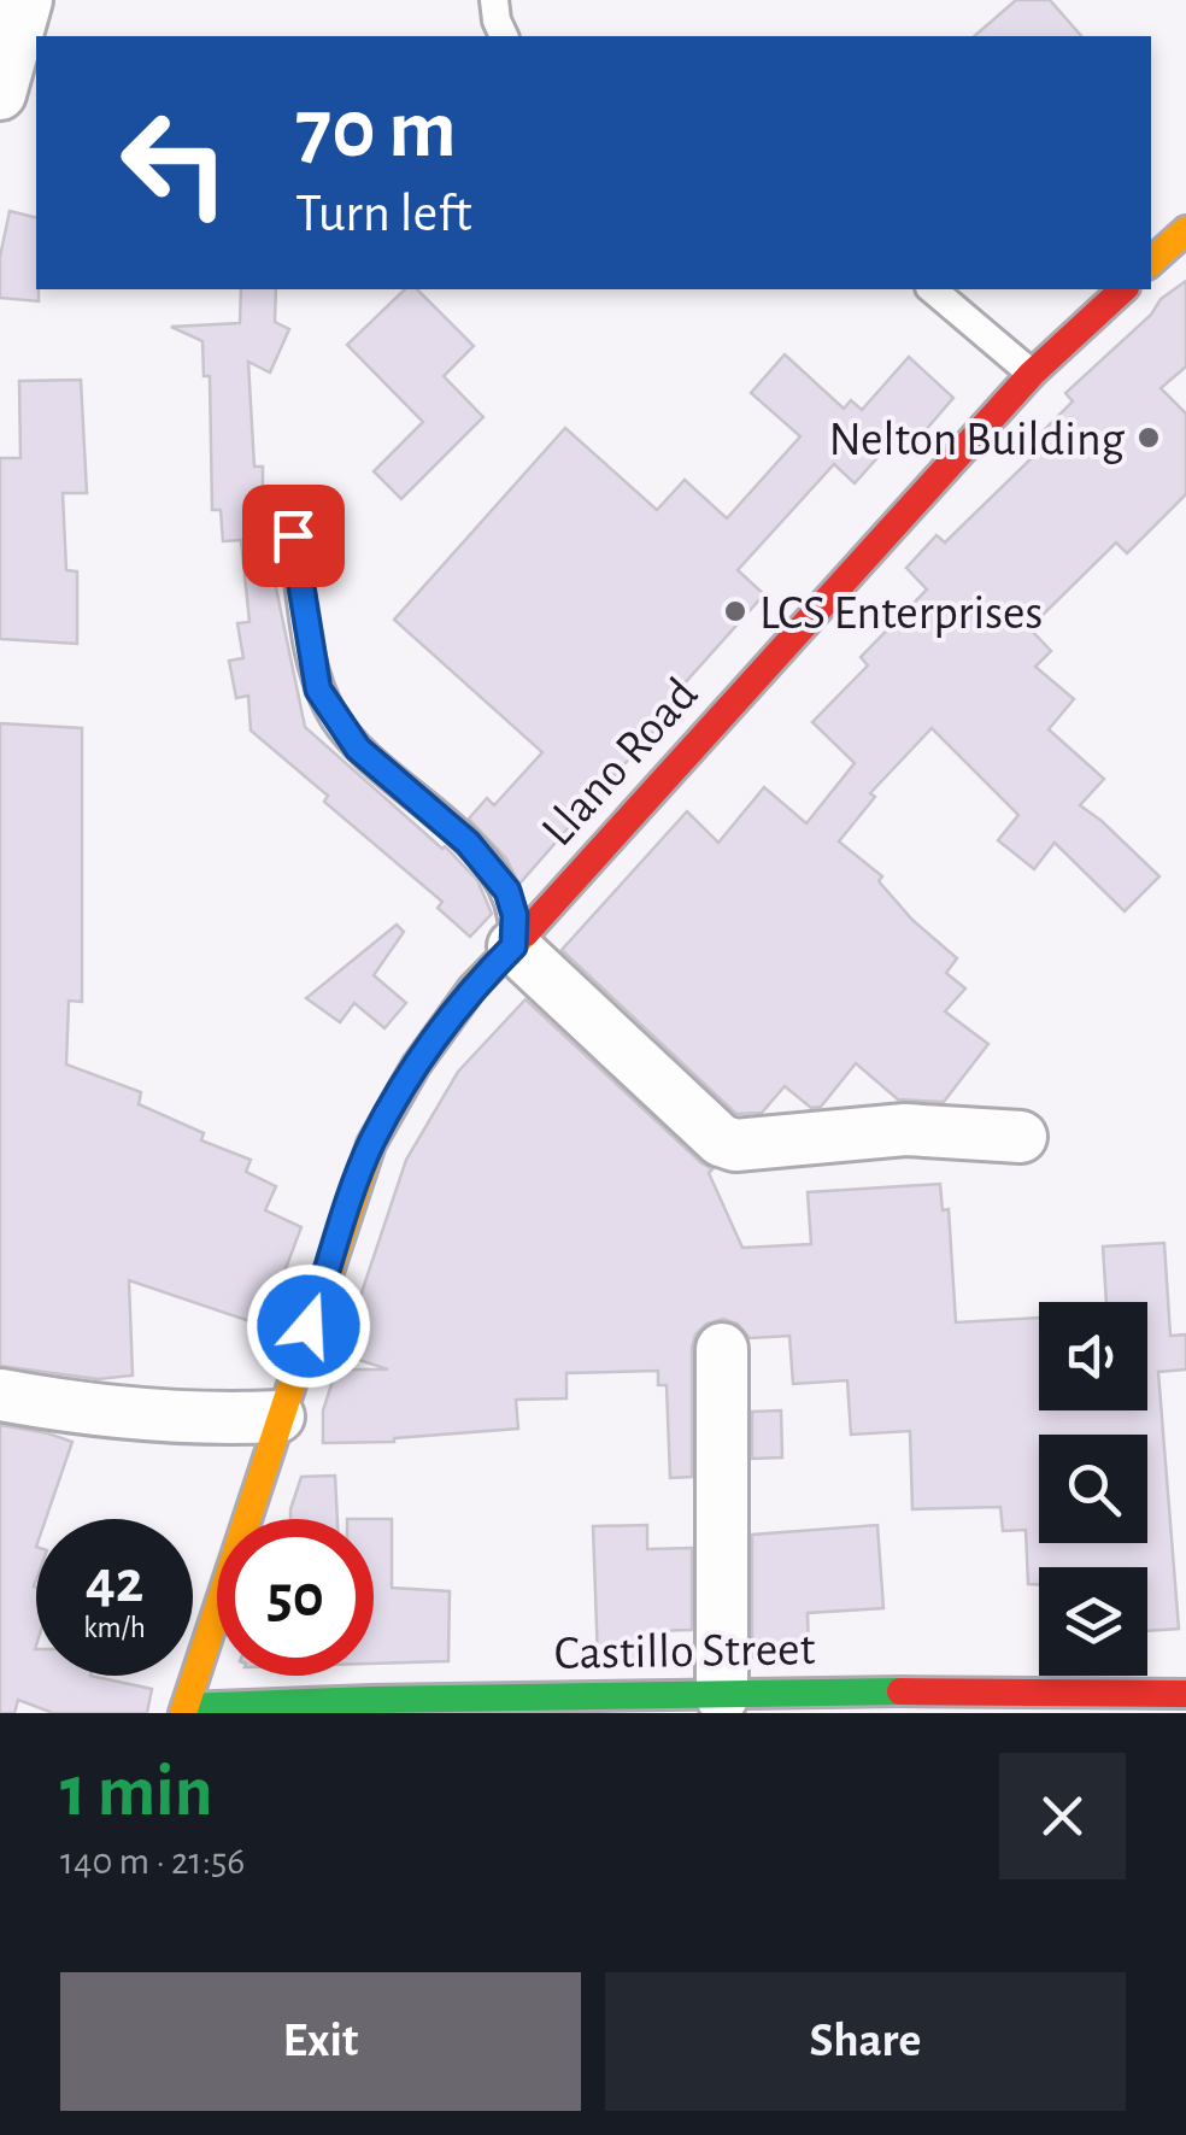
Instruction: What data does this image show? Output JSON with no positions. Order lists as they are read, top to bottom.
{
  "streets": {
    "main road": ["Llano Road", "Castillo Street"]
  },
  "crossings": [
    ["Llano Road", "Castillo Street"]
  ],
  "places": ["Nelton Building", "LCS Enterprises"],
  "page": {
    "turn": ["70 m", "Turn left"],
    "speed": "42 km/h",
    "limit": "50",
    "heading": ["1 min", "140 m · 21:56"],
    "buttons": ["Exit", "Share"]
  }
}
